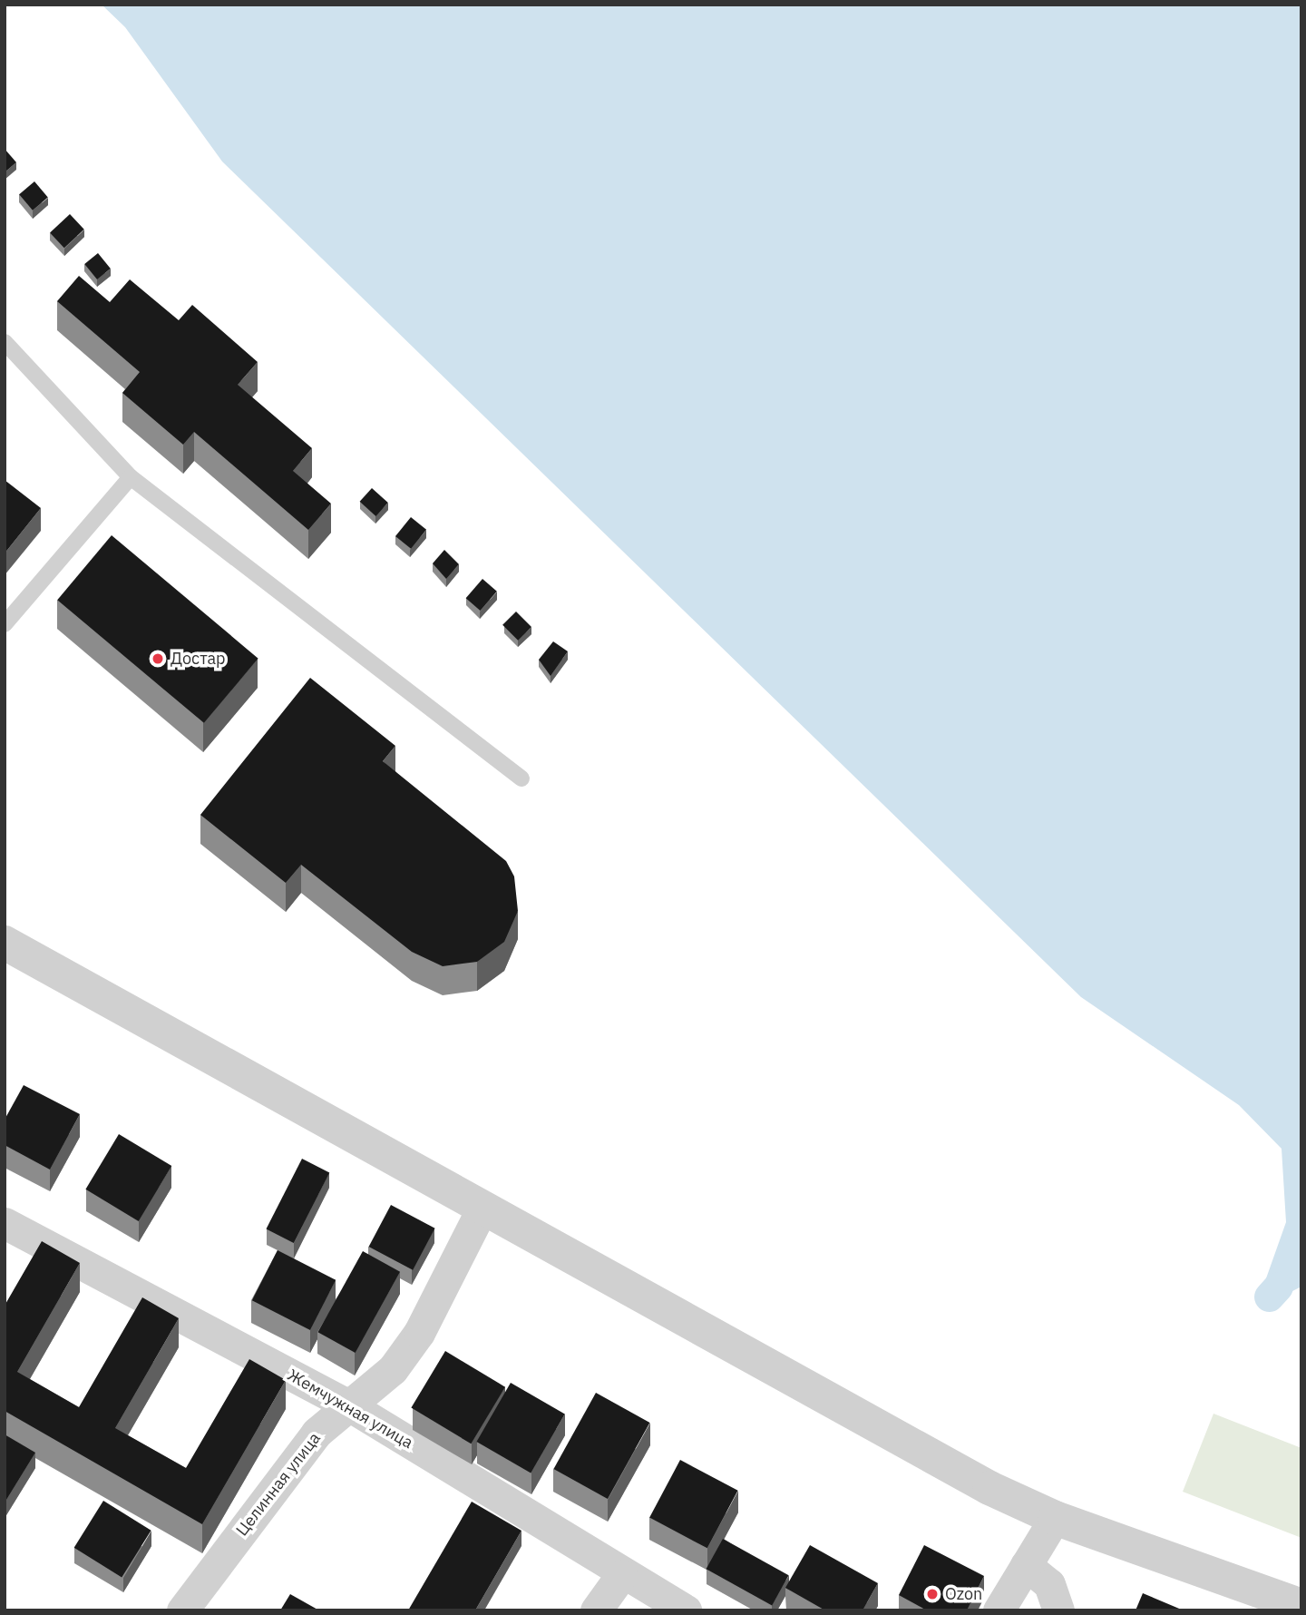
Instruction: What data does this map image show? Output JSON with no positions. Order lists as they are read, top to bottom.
{
  "streets": {
    "street": ["Жемчужная улица", "Целинная улица"]
  },
  "crossings": [
    ["Жемчужная улица", "Целинная улица"]
  ],
  "places": ["Достар", "Ozon"]
}
